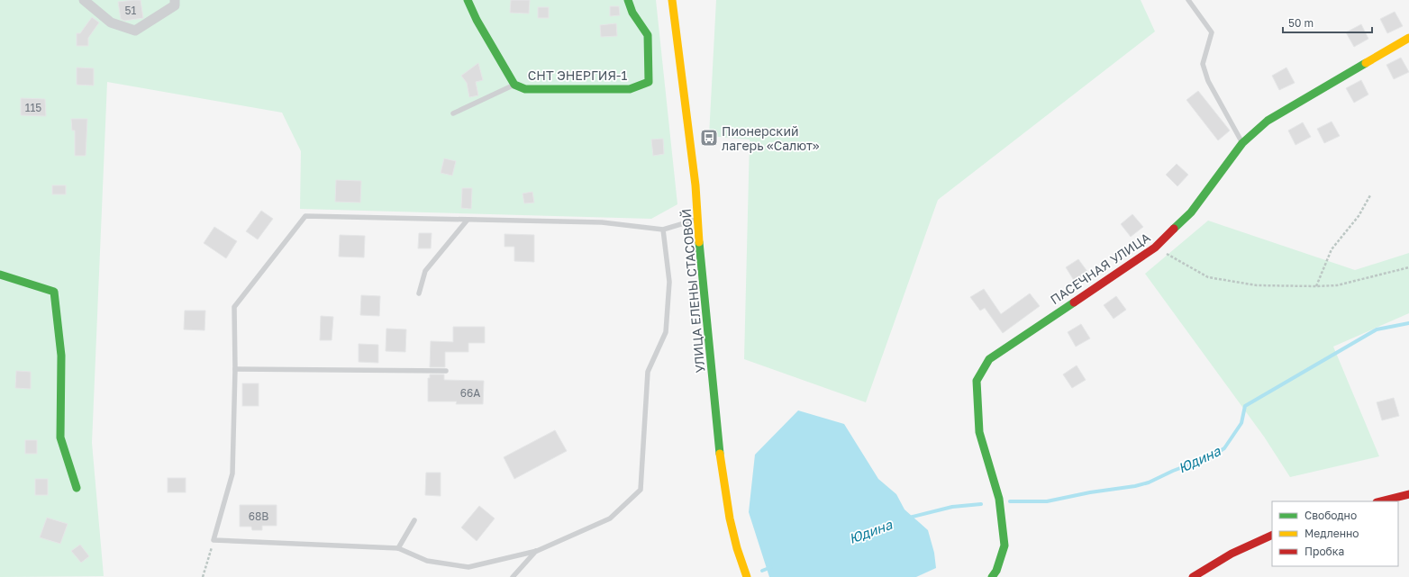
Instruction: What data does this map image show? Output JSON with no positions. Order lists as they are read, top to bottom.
{
  "streets": {
    "street": ["СНТ ЭНЕРГИЯ-1", "ПАСЕЧНАЯ УЛИЦА", "УЛИЦА ЕЛЕНЫ СТАСОВОЙ"]
  },
  "water": ["Юдина"],
  "places": {
    "bus stop": ["Пионерский лагерь «Салют»"]
  },
  "house_numbers": [
    "51",
    "115",
    "66А",
    "68В"
  ],
  "legend": ["Свободно", "Медленно", "Пробка"],
  "scale_bar": "50 m"
}
